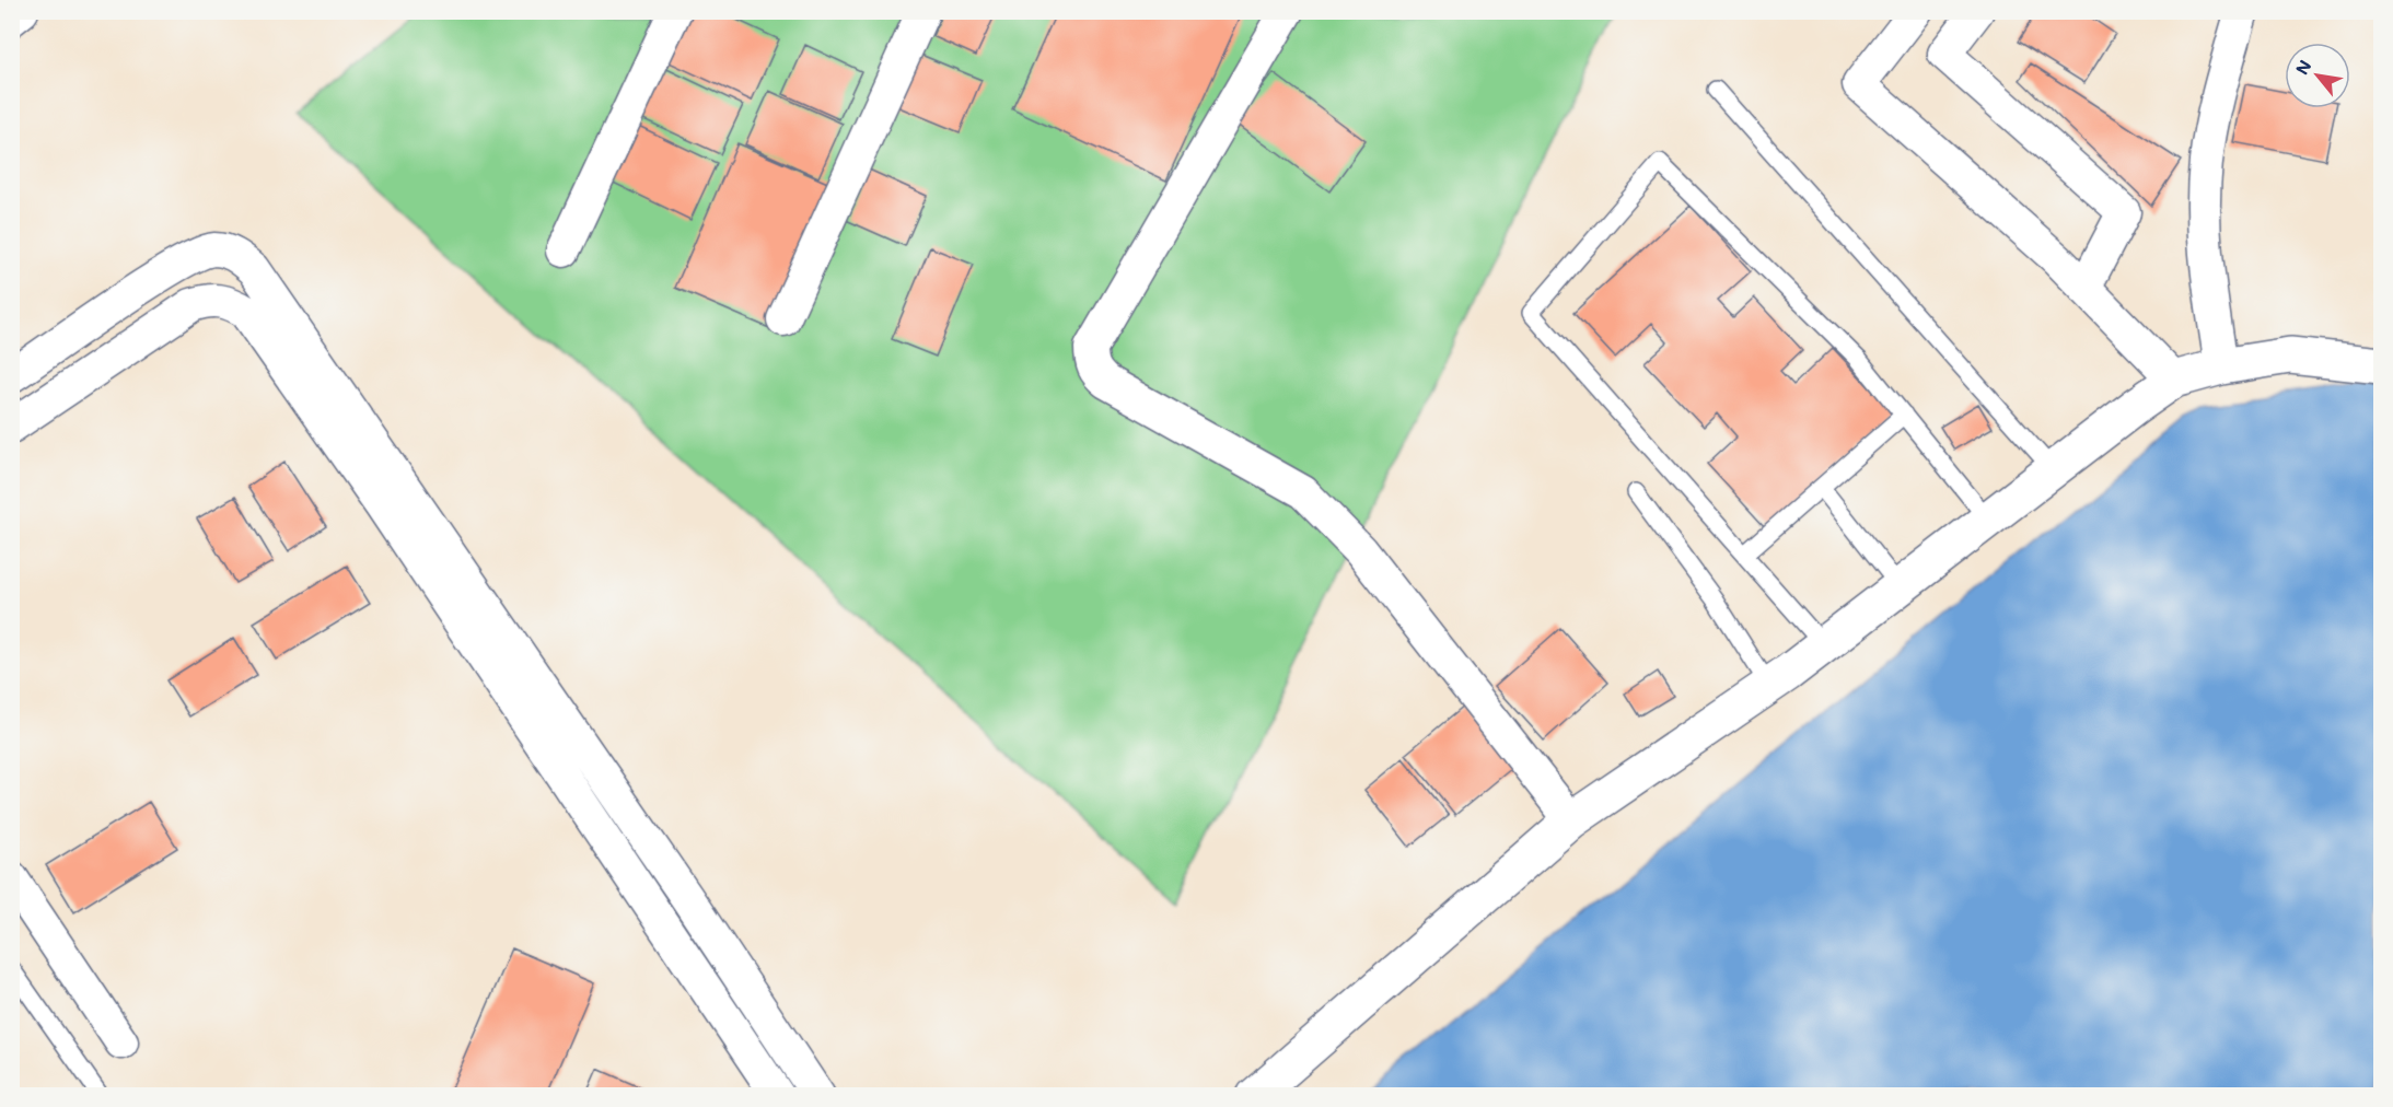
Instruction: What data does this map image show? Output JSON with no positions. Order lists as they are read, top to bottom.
{
  "north": "top left"
}
